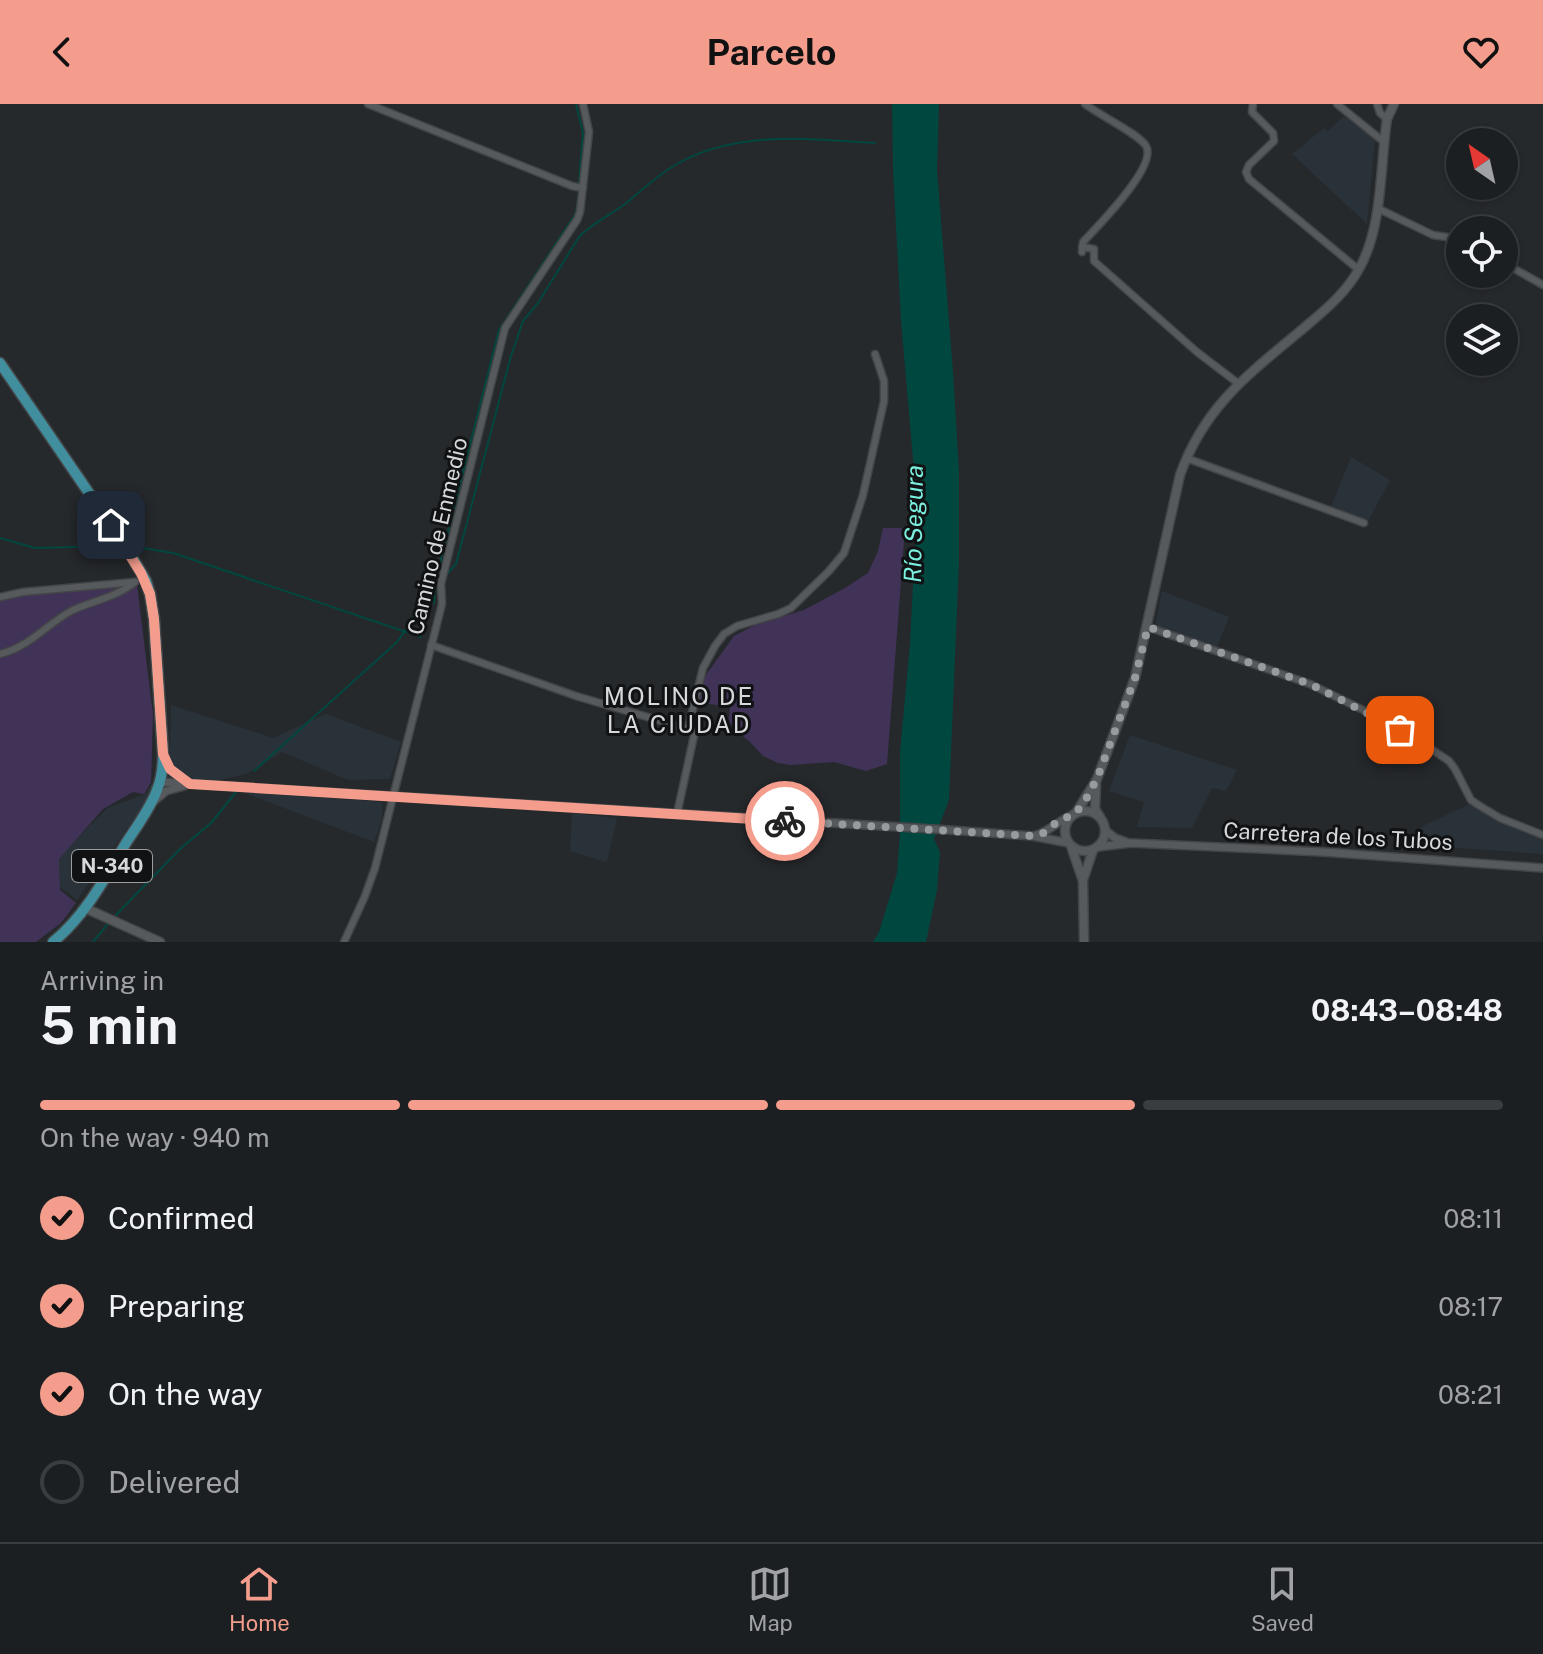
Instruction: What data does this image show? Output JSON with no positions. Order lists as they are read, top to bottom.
{
  "streets": {
    "highway": ["N-340"],
    "street": ["Camino de Enmedio", "Carretera de los Tubos"]
  },
  "districts": ["MOLINO DE LA CIUDAD"],
  "water": ["Río Segura"],
  "north": "top left",
  "page": {
    "header": "Parcelo",
    "heading": ["5 min", "Arriving in", "08:43–08:48"],
    "bar": "On the way · 940 m",
    "list": [
      ["Confirmed", "08:11"],
      ["Preparing", "08:17"],
      ["On the way", "08:21"],
      "Delivered"
    ],
    "tabs": ["Home", "Map", "Saved"]
  }
}
